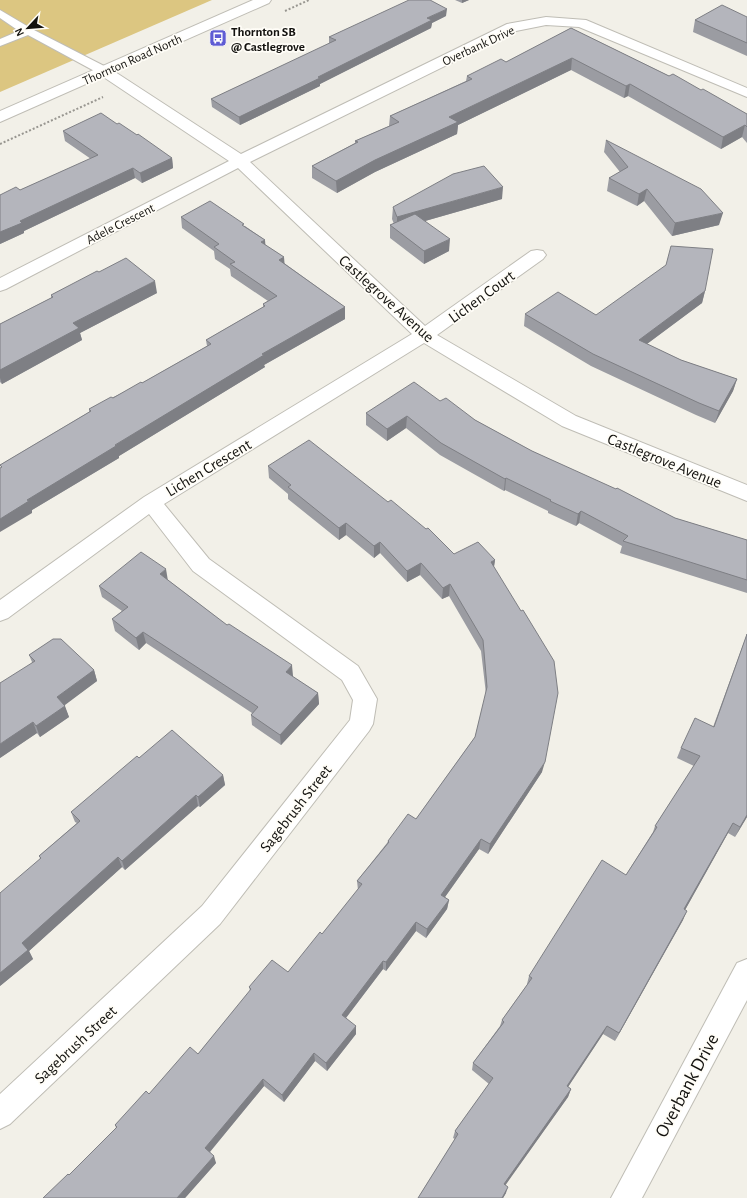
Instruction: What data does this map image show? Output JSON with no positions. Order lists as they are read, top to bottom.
{
  "streets": {
    "street": [
      "Overbank Drive",
      "Thornton Road North",
      "Adele Crescent",
      "Lichen Court",
      "Castlegrove Avenue",
      "Lichen Crescent",
      "Sagebrush Street"
    ]
  },
  "crossings": [
    ["Overbank Drive", "Adele Crescent"],
    ["Overbank Drive", "Castlegrove Avenue"],
    ["Thornton Road North", "Castlegrove Avenue"],
    ["Adele Crescent", "Castlegrove Avenue"],
    ["Lichen Court", "Castlegrove Avenue"],
    ["Lichen Court", "Lichen Crescent"],
    ["Castlegrove Avenue", "Lichen Crescent"],
    ["Lichen Crescent", "Sagebrush Street"]
  ],
  "places": {
    "bus stop": ["Thornton SB @ Castlegrove"]
  },
  "north": "bottom left"
}
